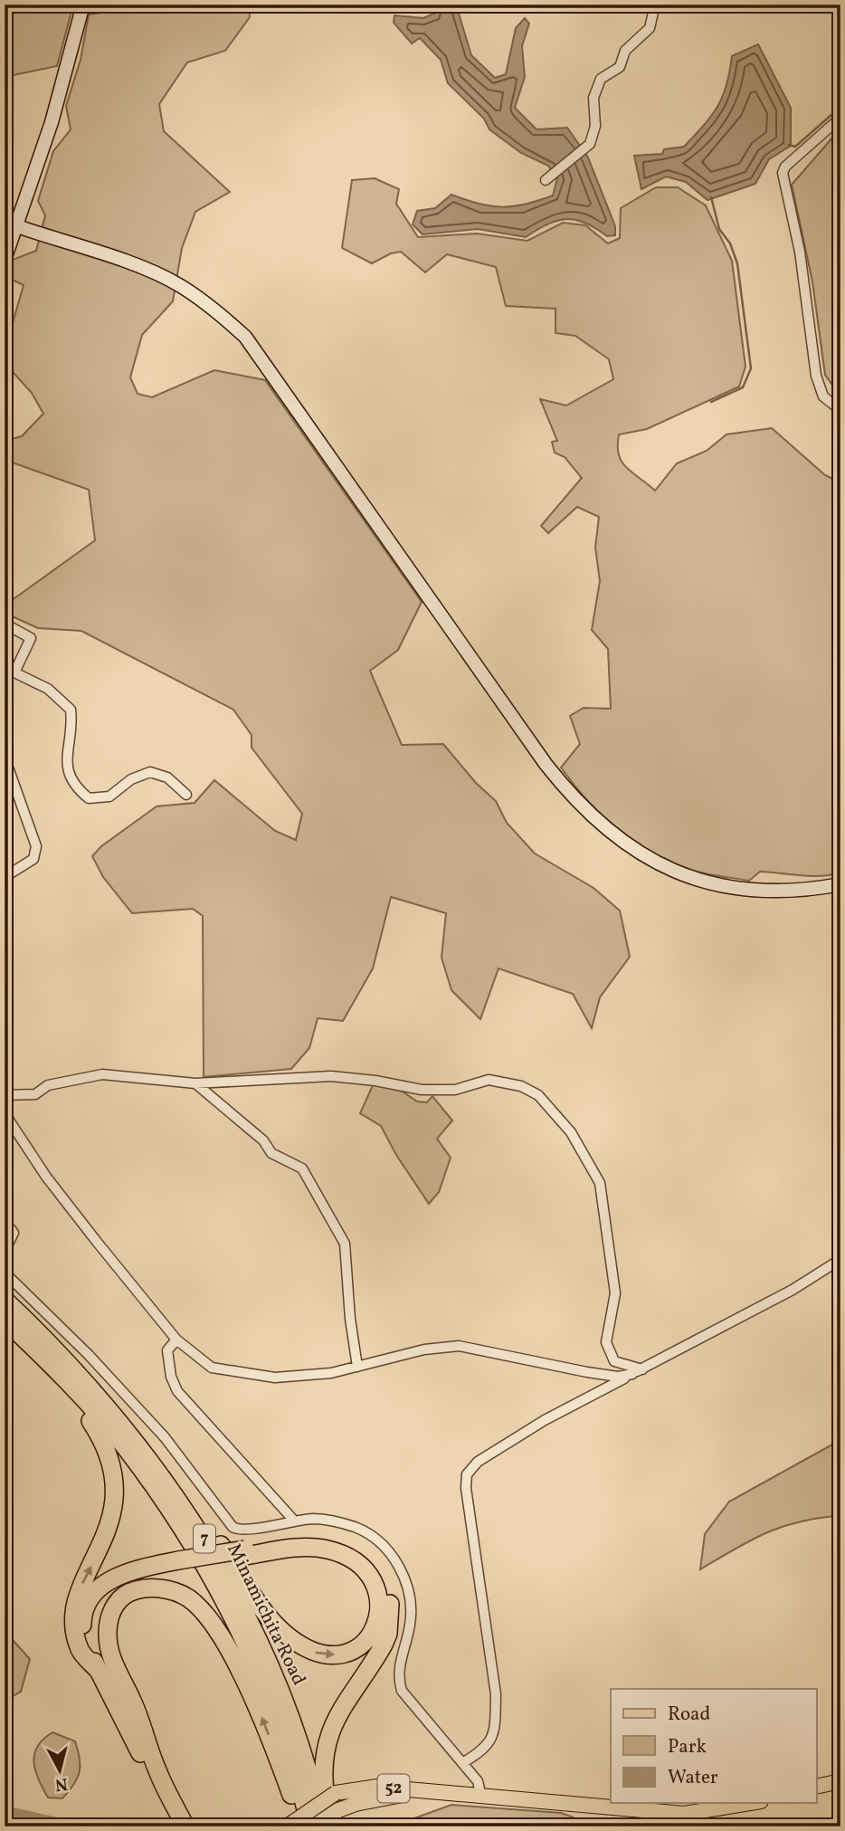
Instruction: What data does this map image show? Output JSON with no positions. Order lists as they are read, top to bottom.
{
  "streets": {
    "highway": ["7", "Minamichita Road"],
    "main road": ["52"]
  },
  "crossings": [
    ["Minamichita Road", "52"]
  ],
  "legend": ["Road", "Park", "Water"],
  "north": "bottom"
}
